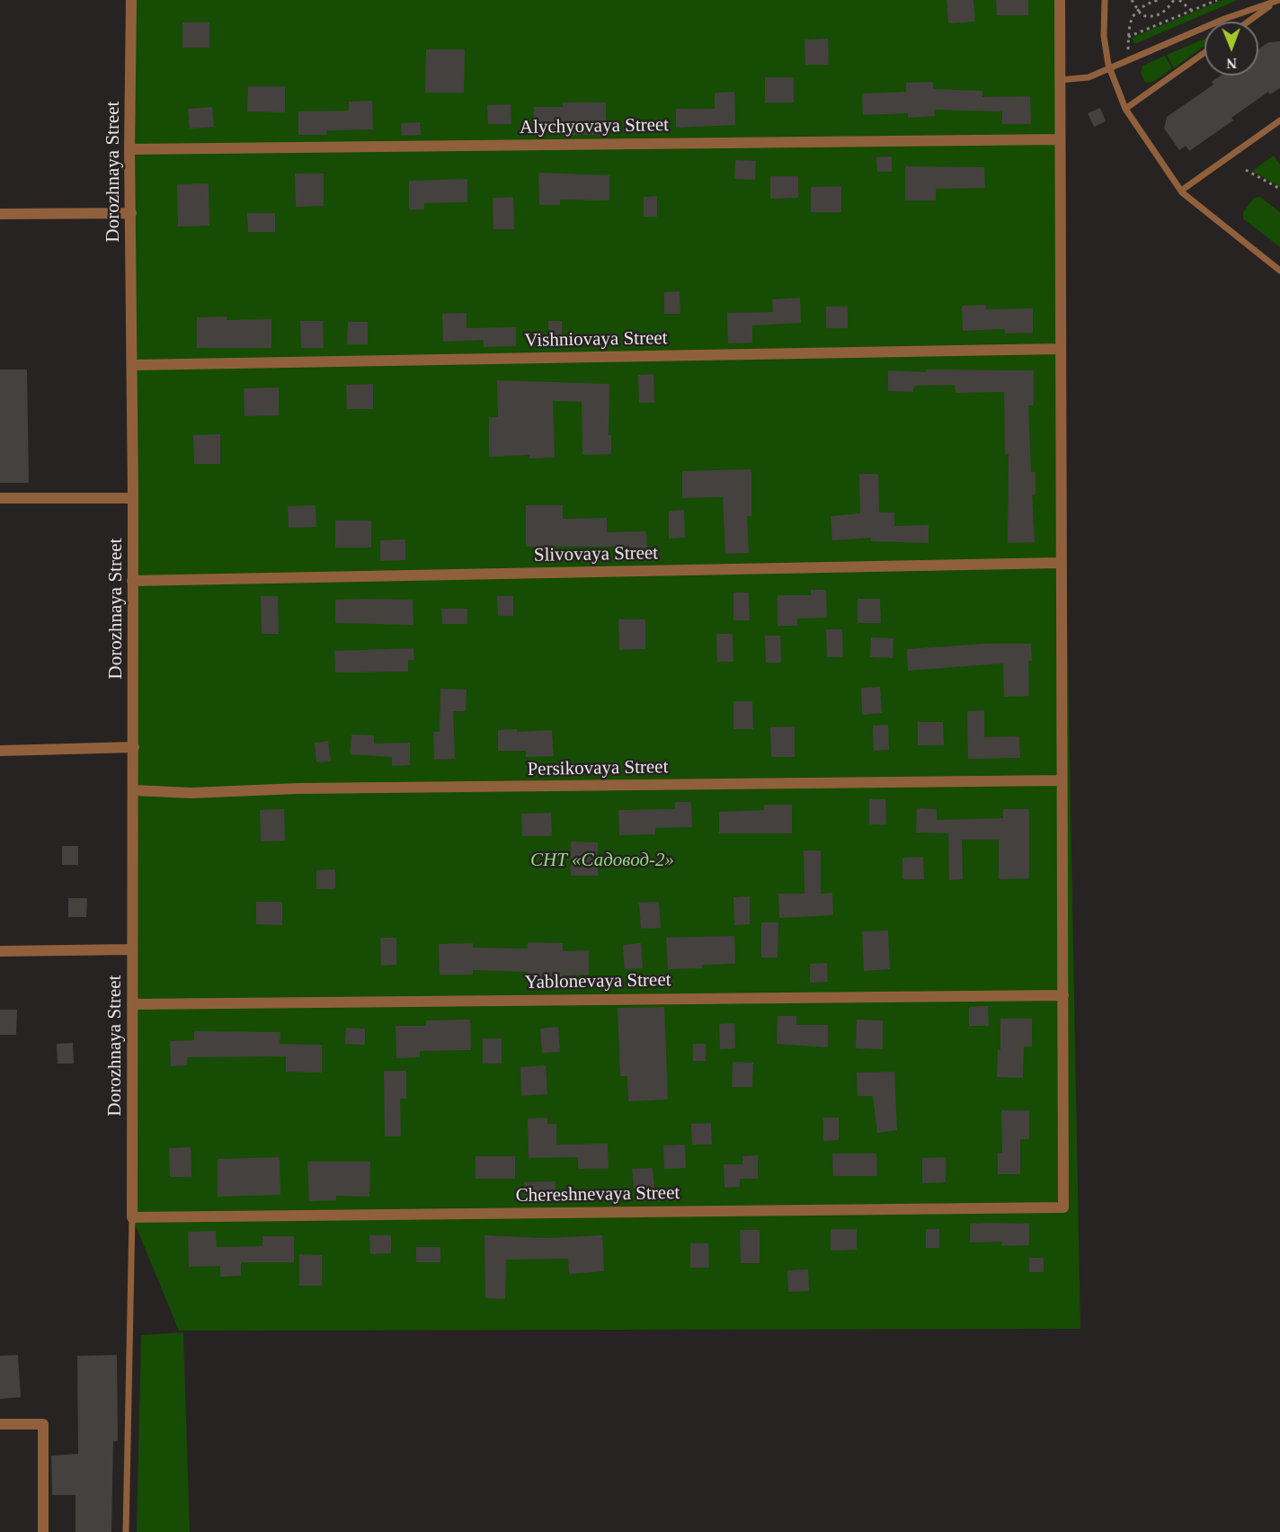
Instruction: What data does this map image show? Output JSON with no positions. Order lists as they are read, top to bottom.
{
  "streets": {
    "street": [
      "Alychyovaya Street",
      "Dorozhnaya Street",
      "Vishniovaya Street",
      "Slivovaya Street",
      "Persikovaya Street",
      "Yablonevaya Street",
      "Chereshnevaya Street"
    ]
  },
  "crossings": [
    ["Alychyovaya Street", "Dorozhnaya Street"],
    ["Dorozhnaya Street", "Vishniovaya Street"],
    ["Dorozhnaya Street", "Slivovaya Street"],
    ["Dorozhnaya Street", "Persikovaya Street"],
    ["Dorozhnaya Street", "Yablonevaya Street"],
    ["Dorozhnaya Street", "Chereshnevaya Street"],
    ["Yablonevaya Street", "Chereshnevaya Street"]
  ],
  "parks": ["СНТ «Садовод-2»"],
  "north": "bottom"
}
